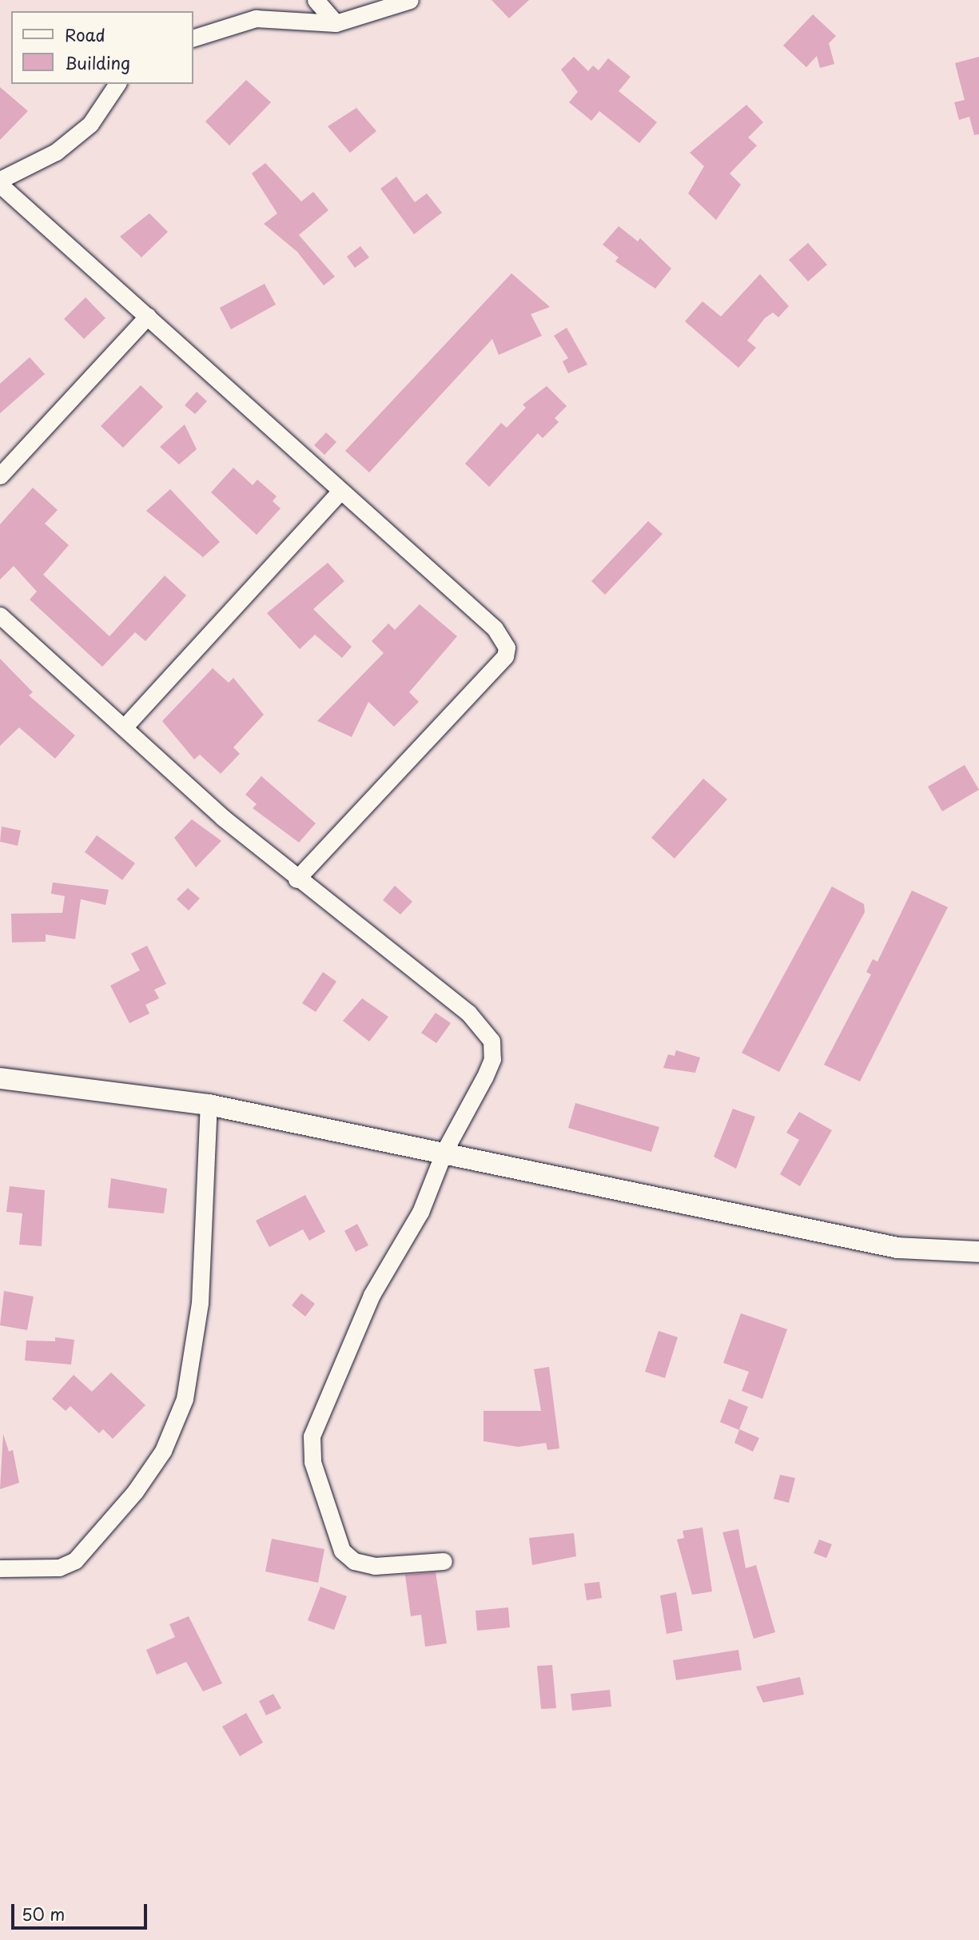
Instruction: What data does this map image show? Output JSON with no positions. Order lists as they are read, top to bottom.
{
  "legend": ["Road", "Building"],
  "scale_bar": "50 m"
}
